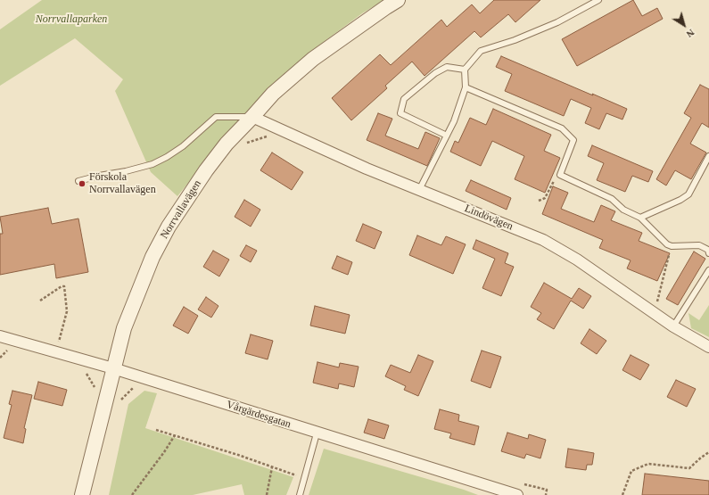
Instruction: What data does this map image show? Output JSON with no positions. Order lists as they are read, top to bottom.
{
  "streets": {
    "street": ["Norrvallavägen", "Lindövägen", "Vårgärdesgatan"]
  },
  "crossings": [
    ["Norrvallavägen", "Lindövägen"],
    ["Norrvallavägen", "Vårgärdesgatan"]
  ],
  "parks": ["Norrvallaparken"],
  "places": ["Förskola Norrvallavägen"],
  "north": "bottom right"
}
